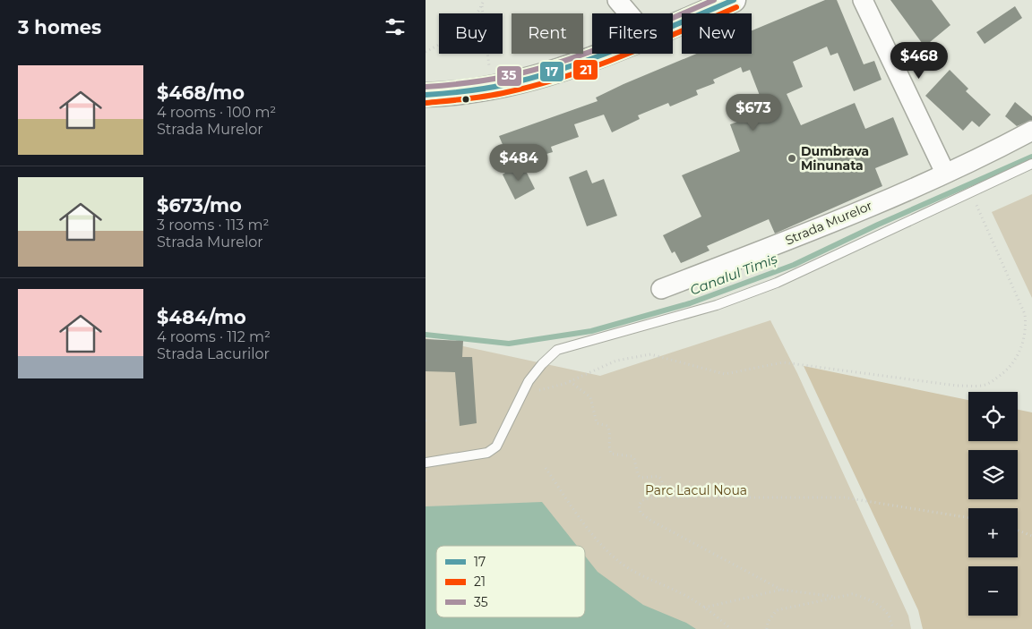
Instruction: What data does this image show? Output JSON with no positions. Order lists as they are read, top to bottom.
{
  "streets": {
    "street": ["Strada Murelor"]
  },
  "water": ["Canalul Timiș"],
  "parks": ["Parc Lacul Noua"],
  "places": ["Dumbrava Minunata"],
  "lines": ["transit line 17", "transit line 35", "transit line 21"],
  "legend": ["17", "21", "35"],
  "page": {
    "heading": "3 homes",
    "chip": [
      "Buy",
      "Rent",
      "Filters",
      "New"
    ],
    "price": ["$468", "$673", "$484"],
    "list": [
      {
        "name": "$468/mo",
        "note": "4 rooms · 100 m² · Strada Murelor"
      },
      {
        "name": "$673/mo",
        "note": "3 rooms · 113 m² · Strada Murelor"
      },
      {
        "name": "$484/mo",
        "note": "4 rooms · 112 m² · Strada Lacurilor"
      }
    ],
    "map_buttons": ["+", "−"]
  }
}
